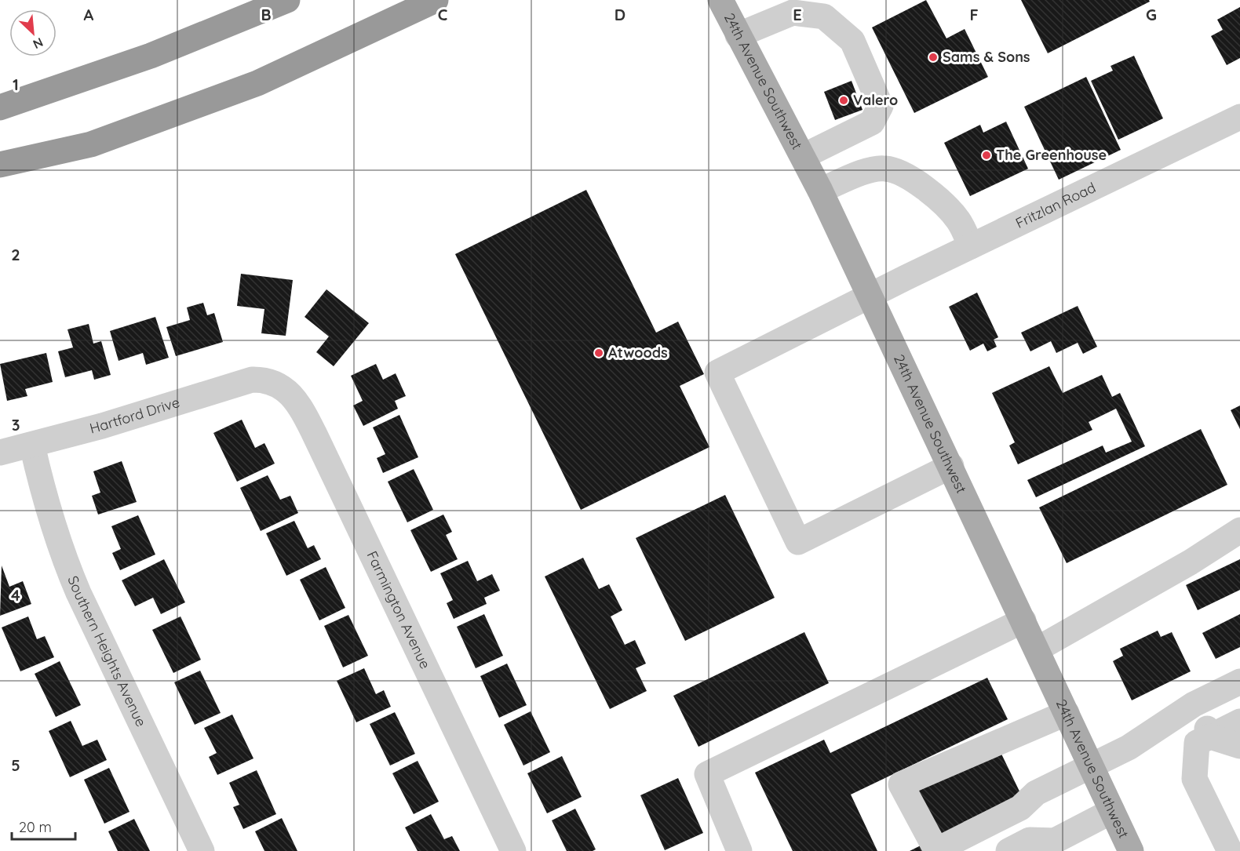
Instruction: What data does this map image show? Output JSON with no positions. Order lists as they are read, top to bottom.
{
  "streets": {
    "main road": ["24th Avenue Southwest"],
    "street": [
      "Fritzlan Road",
      "Hartford Drive",
      "Farmington Avenue",
      "Southern Heights Avenue"
    ]
  },
  "crossings": [
    ["24th Avenue Southwest", "Fritzlan Road"],
    ["Hartford Drive", "Farmington Avenue"],
    ["Hartford Drive", "Southern Heights Avenue"]
  ],
  "places": [
    "Sams & Sons",
    "Valero",
    "The Greenhouse",
    "Atwoods"
  ],
  "scale_bar": "20 m",
  "north": "bottom right",
  "grid": {
    "columns": [
      "A",
      "B",
      "C",
      "D",
      "E",
      "F",
      "G"
    ],
    "rows": [
      "1",
      "2",
      "3",
      "4",
      "5"
    ]
  }
}
